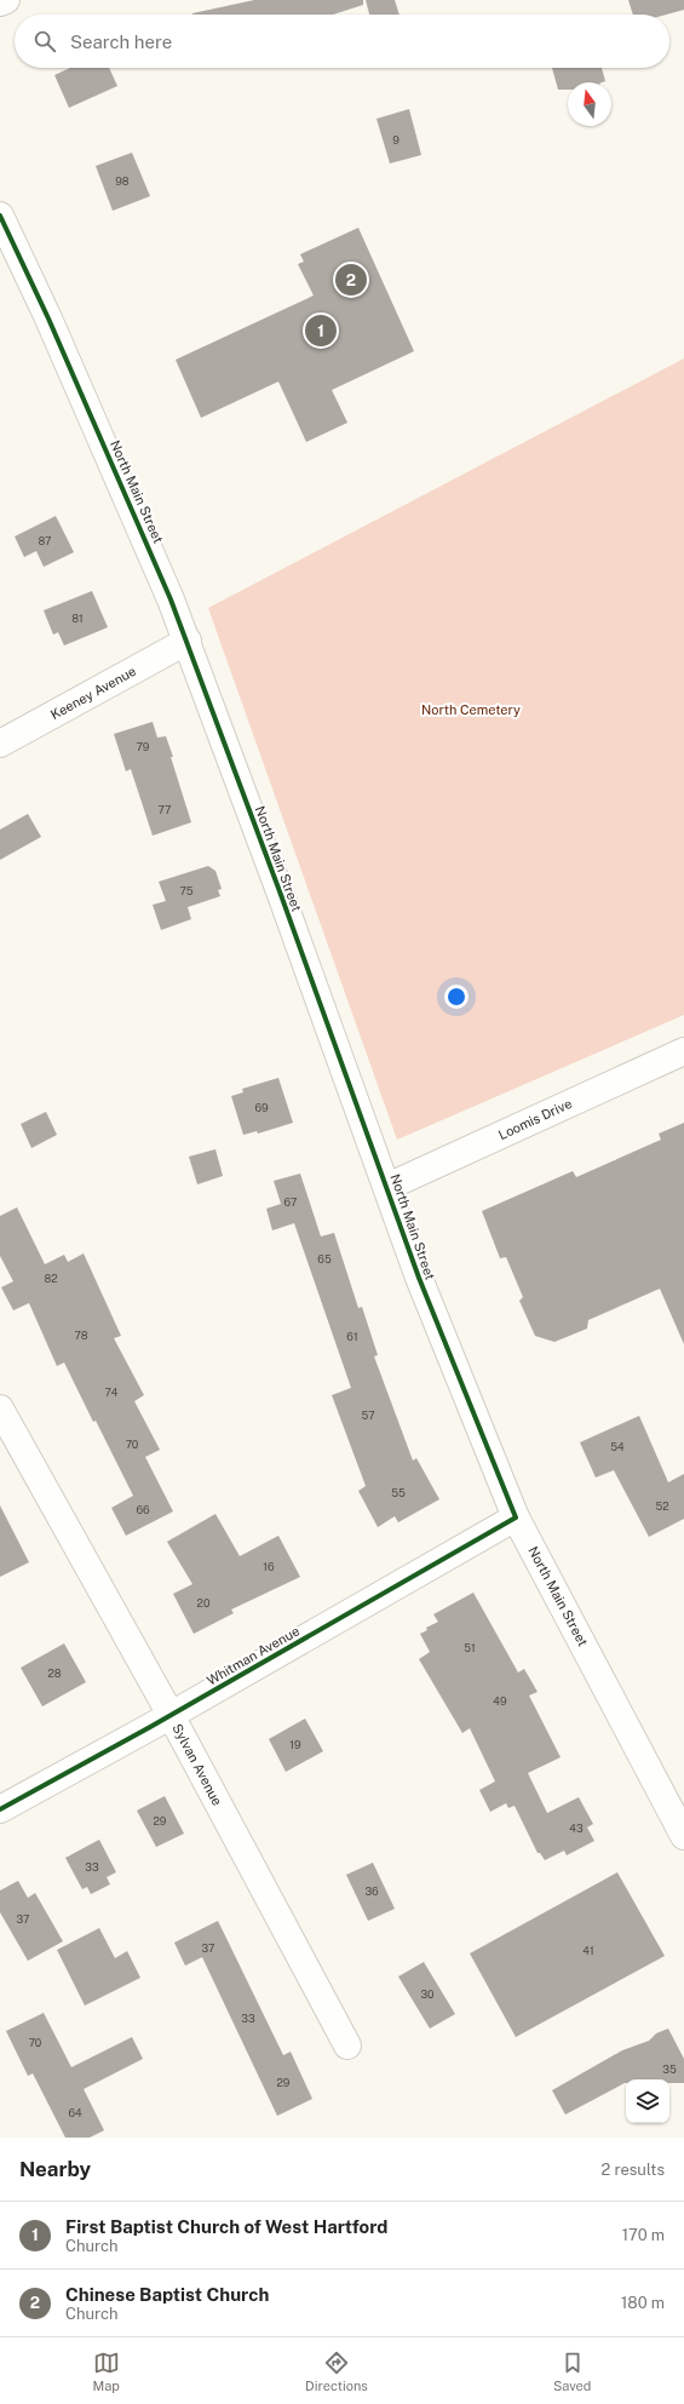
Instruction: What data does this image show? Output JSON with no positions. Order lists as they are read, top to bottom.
{
  "streets": {
    "street": [
      "North Main Street",
      "Keeney Avenue",
      "Loomis Drive",
      "Whitman Avenue",
      "Sylvan Avenue"
    ]
  },
  "crossings": [
    ["North Main Street", "Keeney Avenue"],
    ["North Main Street", "Loomis Drive"],
    ["North Main Street", "Whitman Avenue"],
    ["Whitman Avenue", "Sylvan Avenue"]
  ],
  "parks": ["North Cemetery"],
  "house_numbers": [
    "9",
    "98",
    "87",
    "81",
    "79",
    "77",
    "75",
    "69",
    "67",
    "65",
    "82",
    "78",
    "61",
    "74",
    "57",
    "70",
    "54",
    "55",
    "52",
    "66",
    "16",
    "20",
    "51",
    "28",
    "49",
    "19",
    "29",
    "43",
    "33",
    "36",
    "37",
    "37",
    "41",
    "30",
    "33",
    "70",
    "35",
    "29",
    "64"
  ],
  "north": "top",
  "page": {
    "search": "Search here",
    "pins": ["2", "1"],
    "heading": ["Nearby", "2 results"],
    "list": [
      {
        "mark": "1",
        "name": "First Baptist Church of West Hartford",
        "note": "Church",
        "value": "170 m"
      },
      {
        "mark": "2",
        "name": "Chinese Baptist Church",
        "note": "Church",
        "value": "180 m"
      }
    ],
    "nav": ["Map", "Directions", "Saved"]
  }
}
